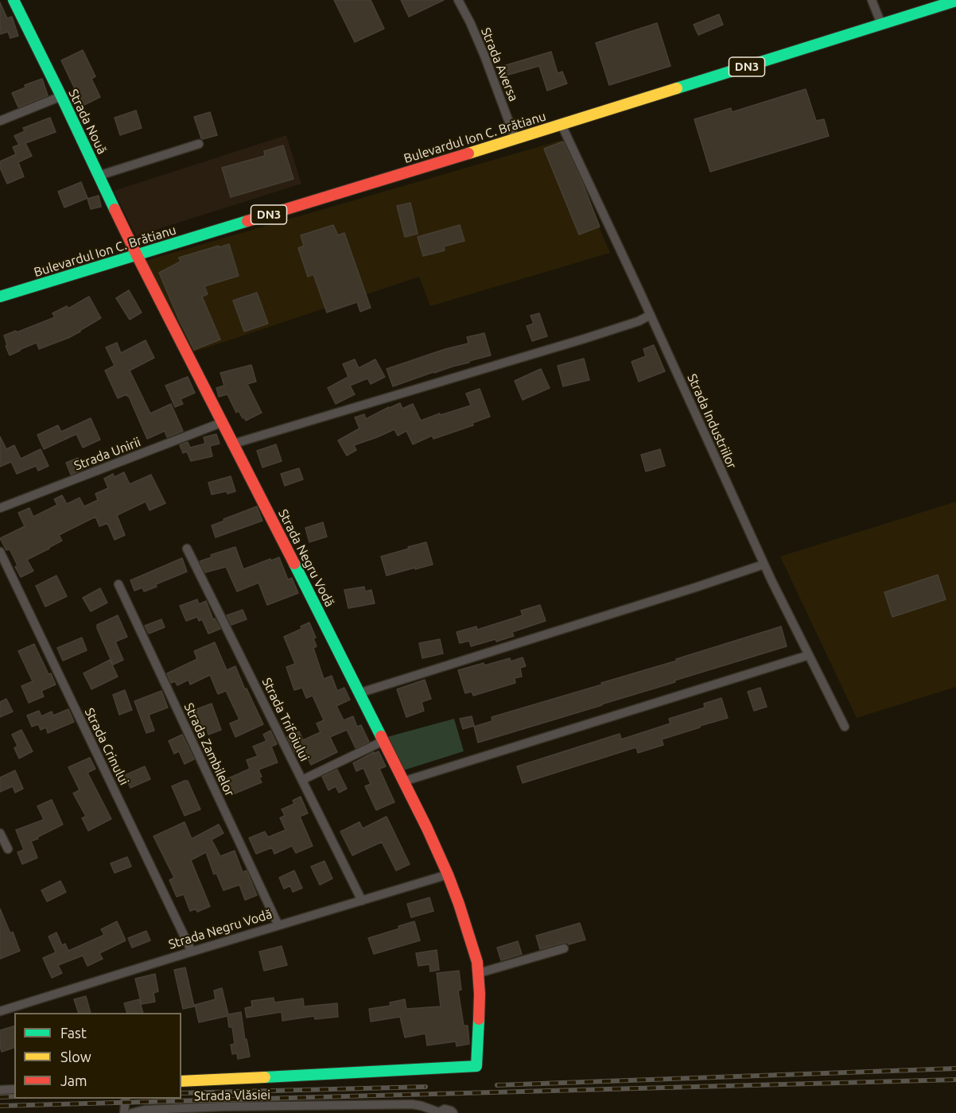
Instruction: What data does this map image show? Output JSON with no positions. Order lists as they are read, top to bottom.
{
  "streets": {
    "street": [
      "Strada Aversa",
      "DN3",
      "Strada Nouă",
      "Bulevardul Ion C. Brătianu",
      "Strada Industriilor",
      "Strada Unirii",
      "Strada Negru Vodă",
      "Strada Trifoiului",
      "Strada Crinului",
      "Strada Zambilelor",
      "Strada Vlăsiei"
    ]
  },
  "crossings": [
    ["Strada Aversa", "Bulevardul Ion C. Brătianu"],
    ["Strada Nouă", "Bulevardul Ion C. Brătianu"],
    ["Strada Nouă", "Strada Negru Vodă"],
    ["Bulevardul Ion C. Brătianu", "Strada Industriilor"],
    ["Bulevardul Ion C. Brătianu", "Strada Negru Vodă"],
    ["Strada Unirii", "Strada Negru Vodă"],
    ["Strada Negru Vodă", "Strada Trifoiului"],
    ["Strada Negru Vodă", "Strada Crinului"],
    ["Strada Negru Vodă", "Strada Zambilelor"]
  ],
  "legend": ["Fast", "Slow", "Jam"]
}
